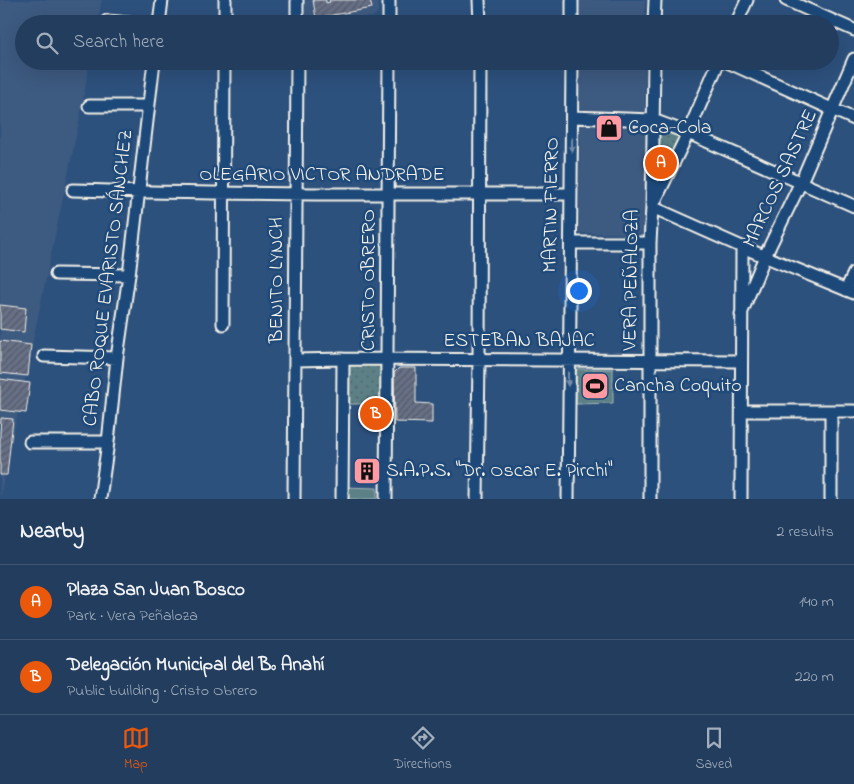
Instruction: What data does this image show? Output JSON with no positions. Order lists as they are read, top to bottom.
{
  "streets": {
    "street": [
      "OLEGARIO VICTOR ANDRADE",
      "MARCOS SASTRE",
      "MARTIN FIERRO",
      "CABO ROQUE EVARISTO SÁNCHEZ",
      "BENITO LYNCH",
      "CRISTO OBRERO",
      "VERA PEÑALOZA",
      "ESTEBAN BAJAC"
    ]
  },
  "crossings": [
    ["OLEGARIO VICTOR ANDRADE", "MARTIN FIERRO"],
    ["OLEGARIO VICTOR ANDRADE", "CABO ROQUE EVARISTO SÁNCHEZ"],
    ["OLEGARIO VICTOR ANDRADE", "BENITO LYNCH"],
    ["OLEGARIO VICTOR ANDRADE", "CRISTO OBRERO"],
    ["MARCOS SASTRE", "ESTEBAN BAJAC"],
    ["MARTIN FIERRO", "ESTEBAN BAJAC"],
    ["BENITO LYNCH", "ESTEBAN BAJAC"],
    ["CRISTO OBRERO", "ESTEBAN BAJAC"],
    ["VERA PEÑALOZA", "ESTEBAN BAJAC"]
  ],
  "places": {
    "shop": ["Coca-Cola"],
    "sports": ["Cancha Coquito"],
    "building": ["S.A.P.S. \"Dr. Oscar E. Pirchi\""]
  },
  "page": {
    "search": "Search here",
    "pins": ["A", "B"],
    "heading": ["Nearby", "2 results"],
    "list": [
      {
        "mark": "A",
        "name": "Plaza San Juan Bosco",
        "note": "Park · Vera Peñaloza",
        "value": "140 m"
      },
      {
        "mark": "B",
        "name": "Delegación Municipal del Bº Anahí",
        "note": "Public building · Cristo Obrero",
        "value": "220 m"
      }
    ],
    "nav": ["Map", "Directions", "Saved"]
  }
}
